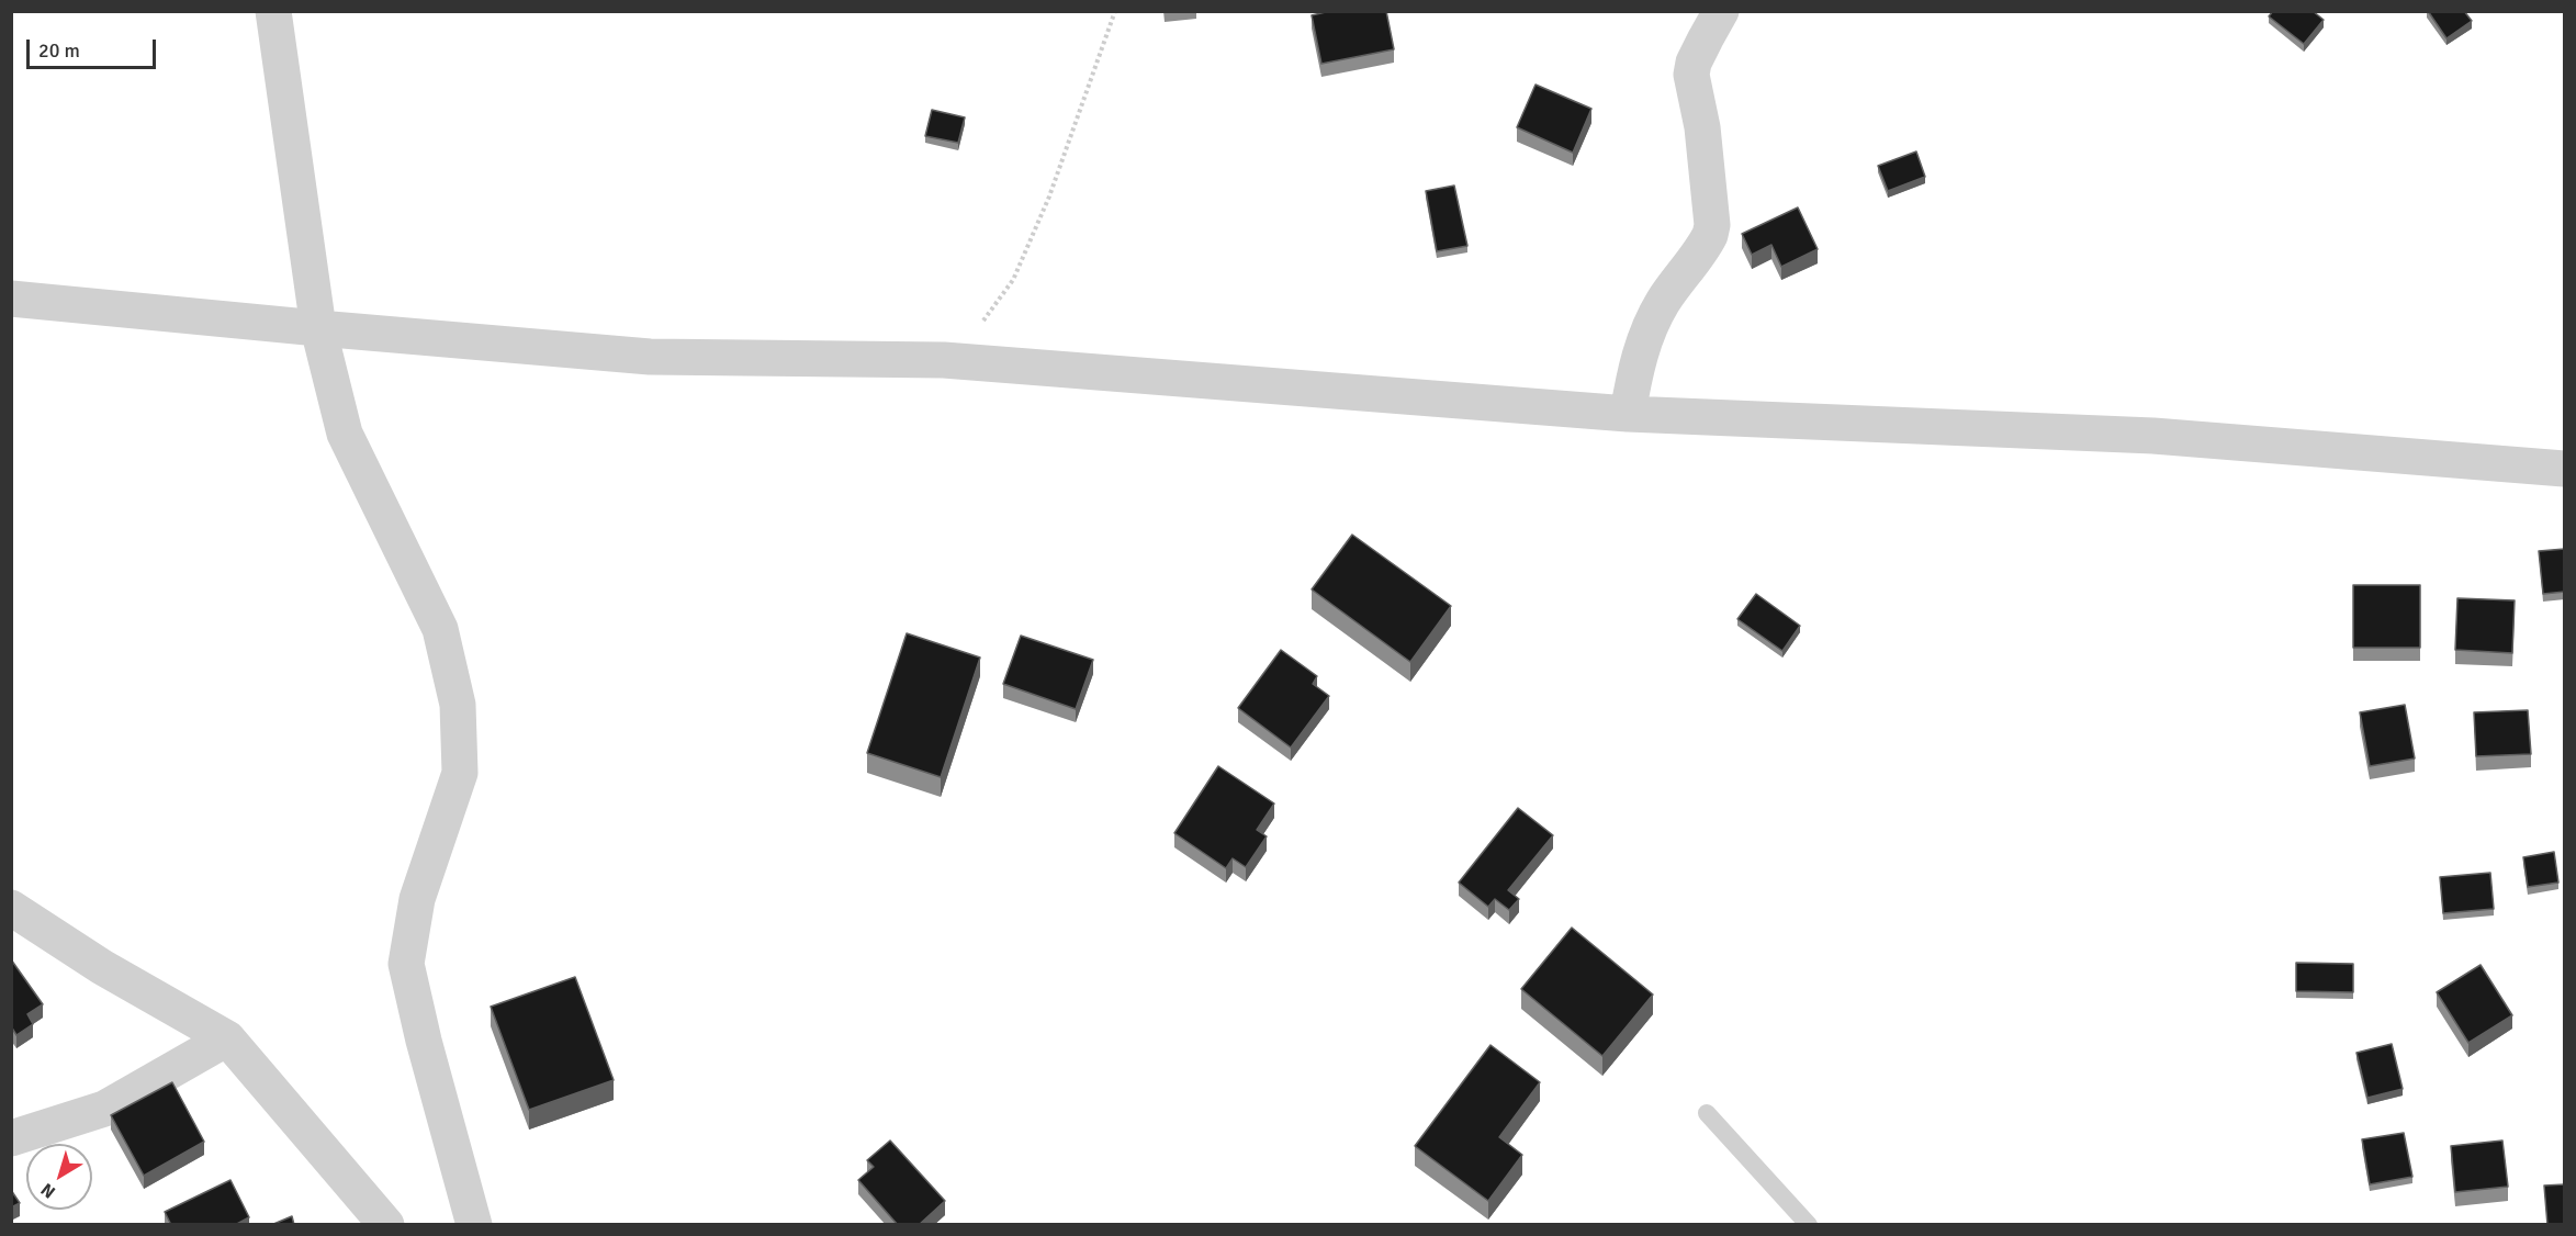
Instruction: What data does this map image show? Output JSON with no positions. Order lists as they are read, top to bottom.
{
  "scale_bar": "20 m",
  "north": "bottom left"
}
